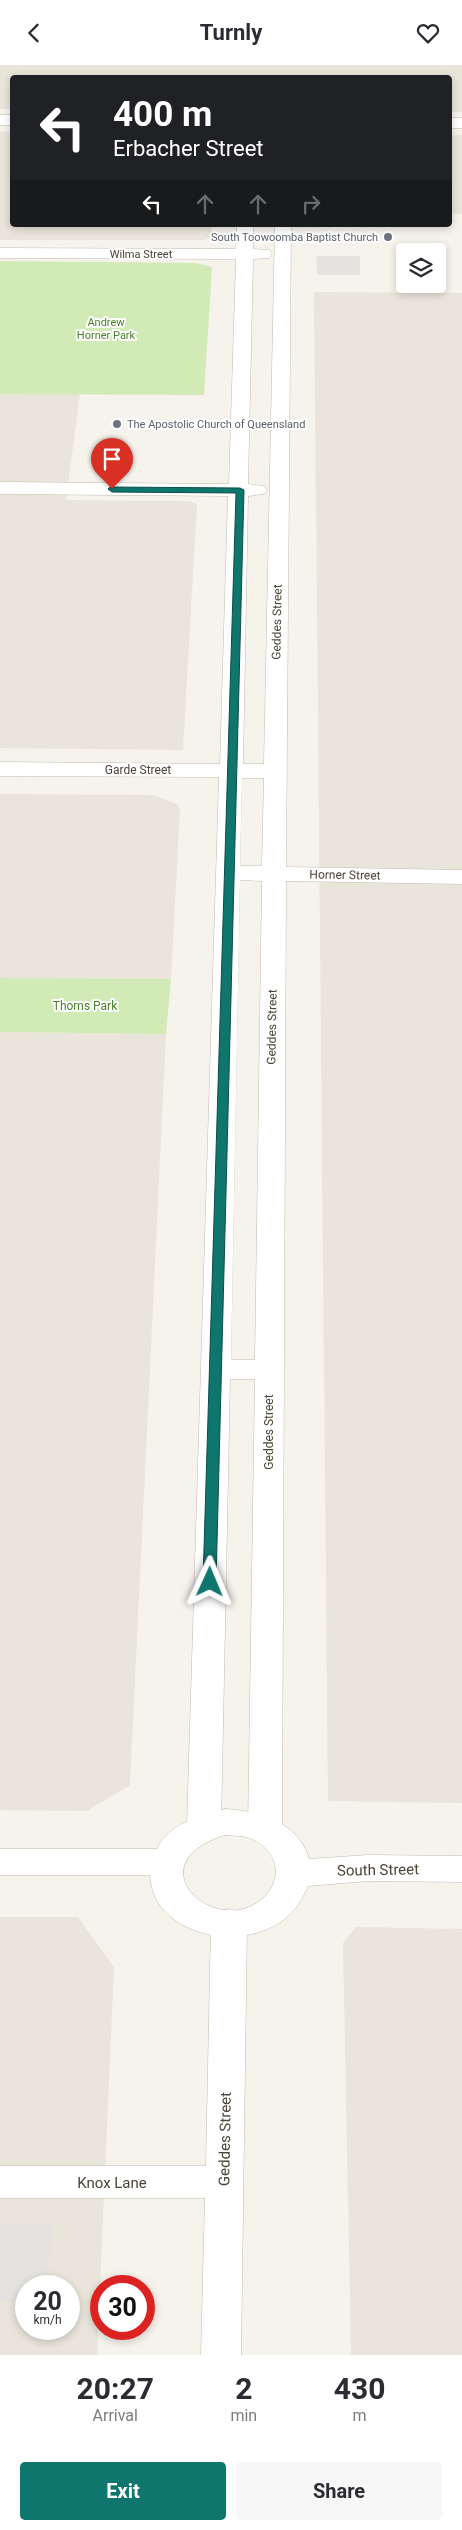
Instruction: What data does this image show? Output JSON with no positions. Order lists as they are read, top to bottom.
{
  "streets": {
    "street": [
      "Wilma Street",
      "Geddes Street",
      "Garde Street",
      "Horner Street",
      "South Street",
      "Knox Lane"
    ]
  },
  "crossings": [
    ["Wilma Street", "Geddes Street"],
    ["Geddes Street", "Garde Street"],
    ["Geddes Street", "Horner Street"],
    ["Geddes Street", "South Street"],
    ["Geddes Street", "Knox Lane"]
  ],
  "parks": ["Andrew Horner Park", "Thoms Park"],
  "places": ["South Toowoomba Baptist Church", "The Apostolic Church of Queensland"],
  "page": {
    "header": "Turnly",
    "turn": ["400 m", "Erbacher Street"],
    "speed": "20 km/h",
    "limit": "30",
    "eta": [
      "20:27",
      "Arrival",
      "2",
      "min",
      "430",
      "m"
    ],
    "buttons": ["Exit", "Share"]
  }
}
